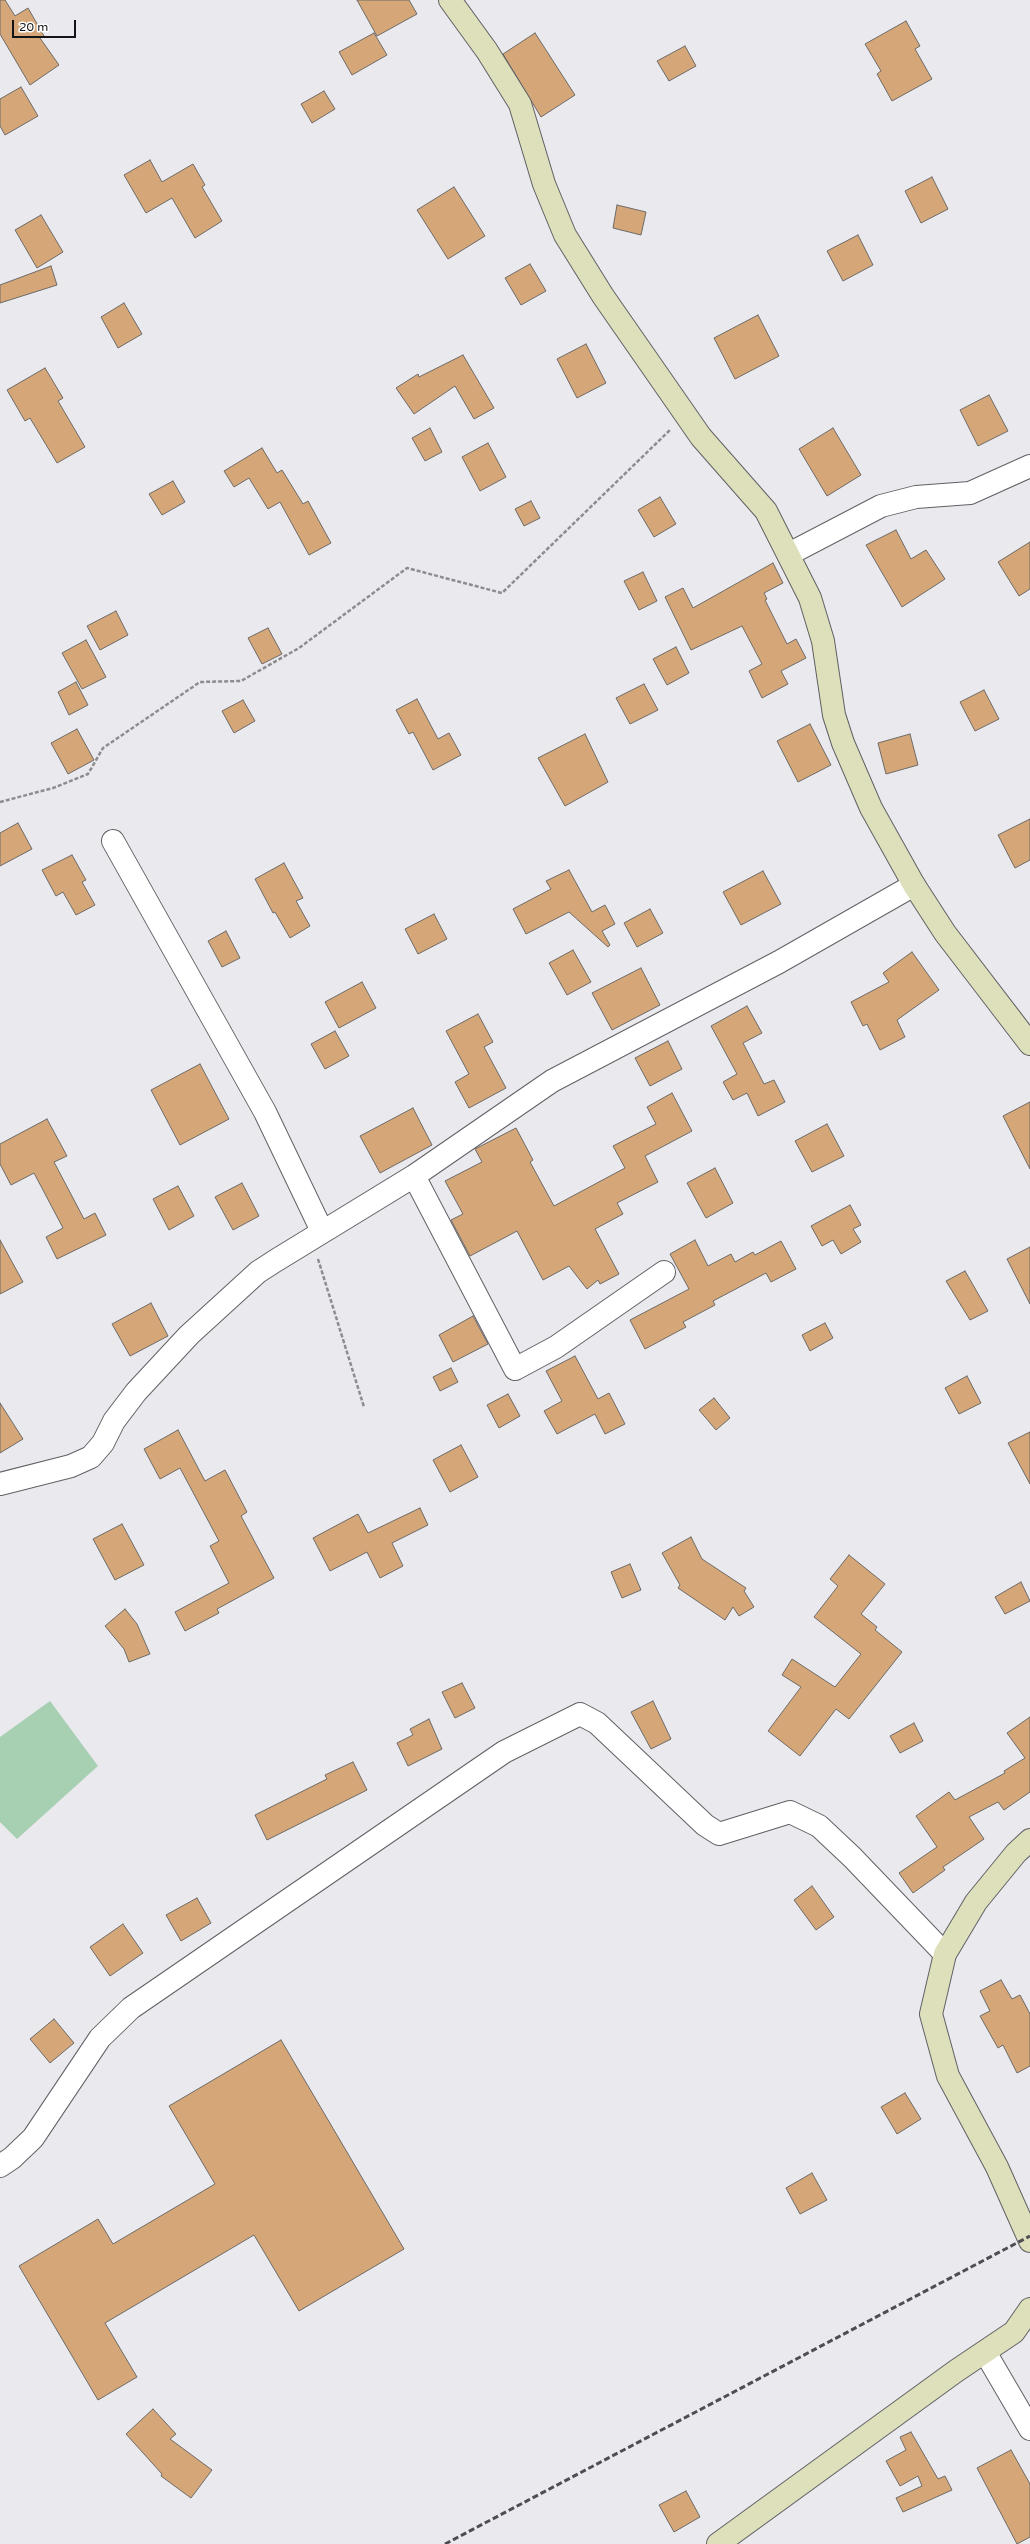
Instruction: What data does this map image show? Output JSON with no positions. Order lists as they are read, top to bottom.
{
  "scale_bar": "20 m"
}
